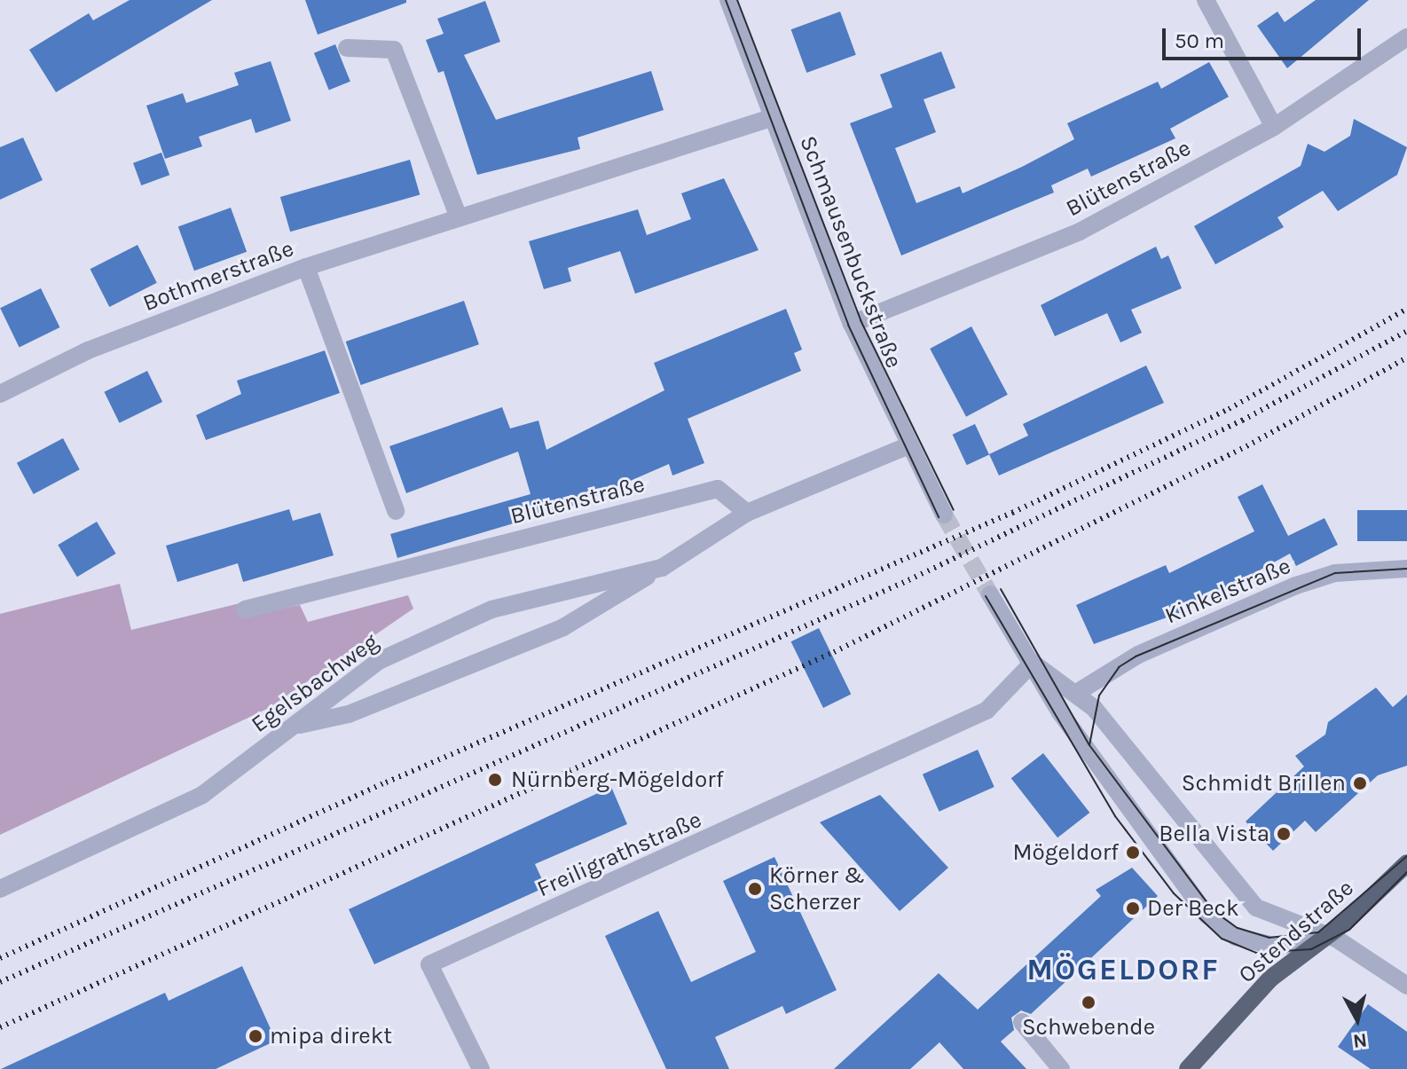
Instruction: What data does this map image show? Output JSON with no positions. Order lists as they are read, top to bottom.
{
  "streets": {
    "main road": ["Ostendstraße"],
    "street": [
      "Blütenstraße",
      "Schmausenbuckstraße",
      "Bothmerstraße",
      "Kinkelstraße",
      "Egelsbachweg",
      "Freiligrathstraße"
    ]
  },
  "crossings": [
    ["Blütenstraße", "Schmausenbuckstraße"],
    ["Blütenstraße", "Egelsbachweg"],
    ["Schmausenbuckstraße", "Bothmerstraße"]
  ],
  "districts": ["MÖGELDORF"],
  "places": [
    "Nürnberg-Mögeldorf",
    "Schmidt Brillen",
    "Bella Vista",
    "Mögeldorf",
    "Körner & Scherzer",
    "Der Beck",
    "Schwebende",
    "mipa direkt"
  ],
  "scale_bar": "50 m",
  "north": "bottom"
}
